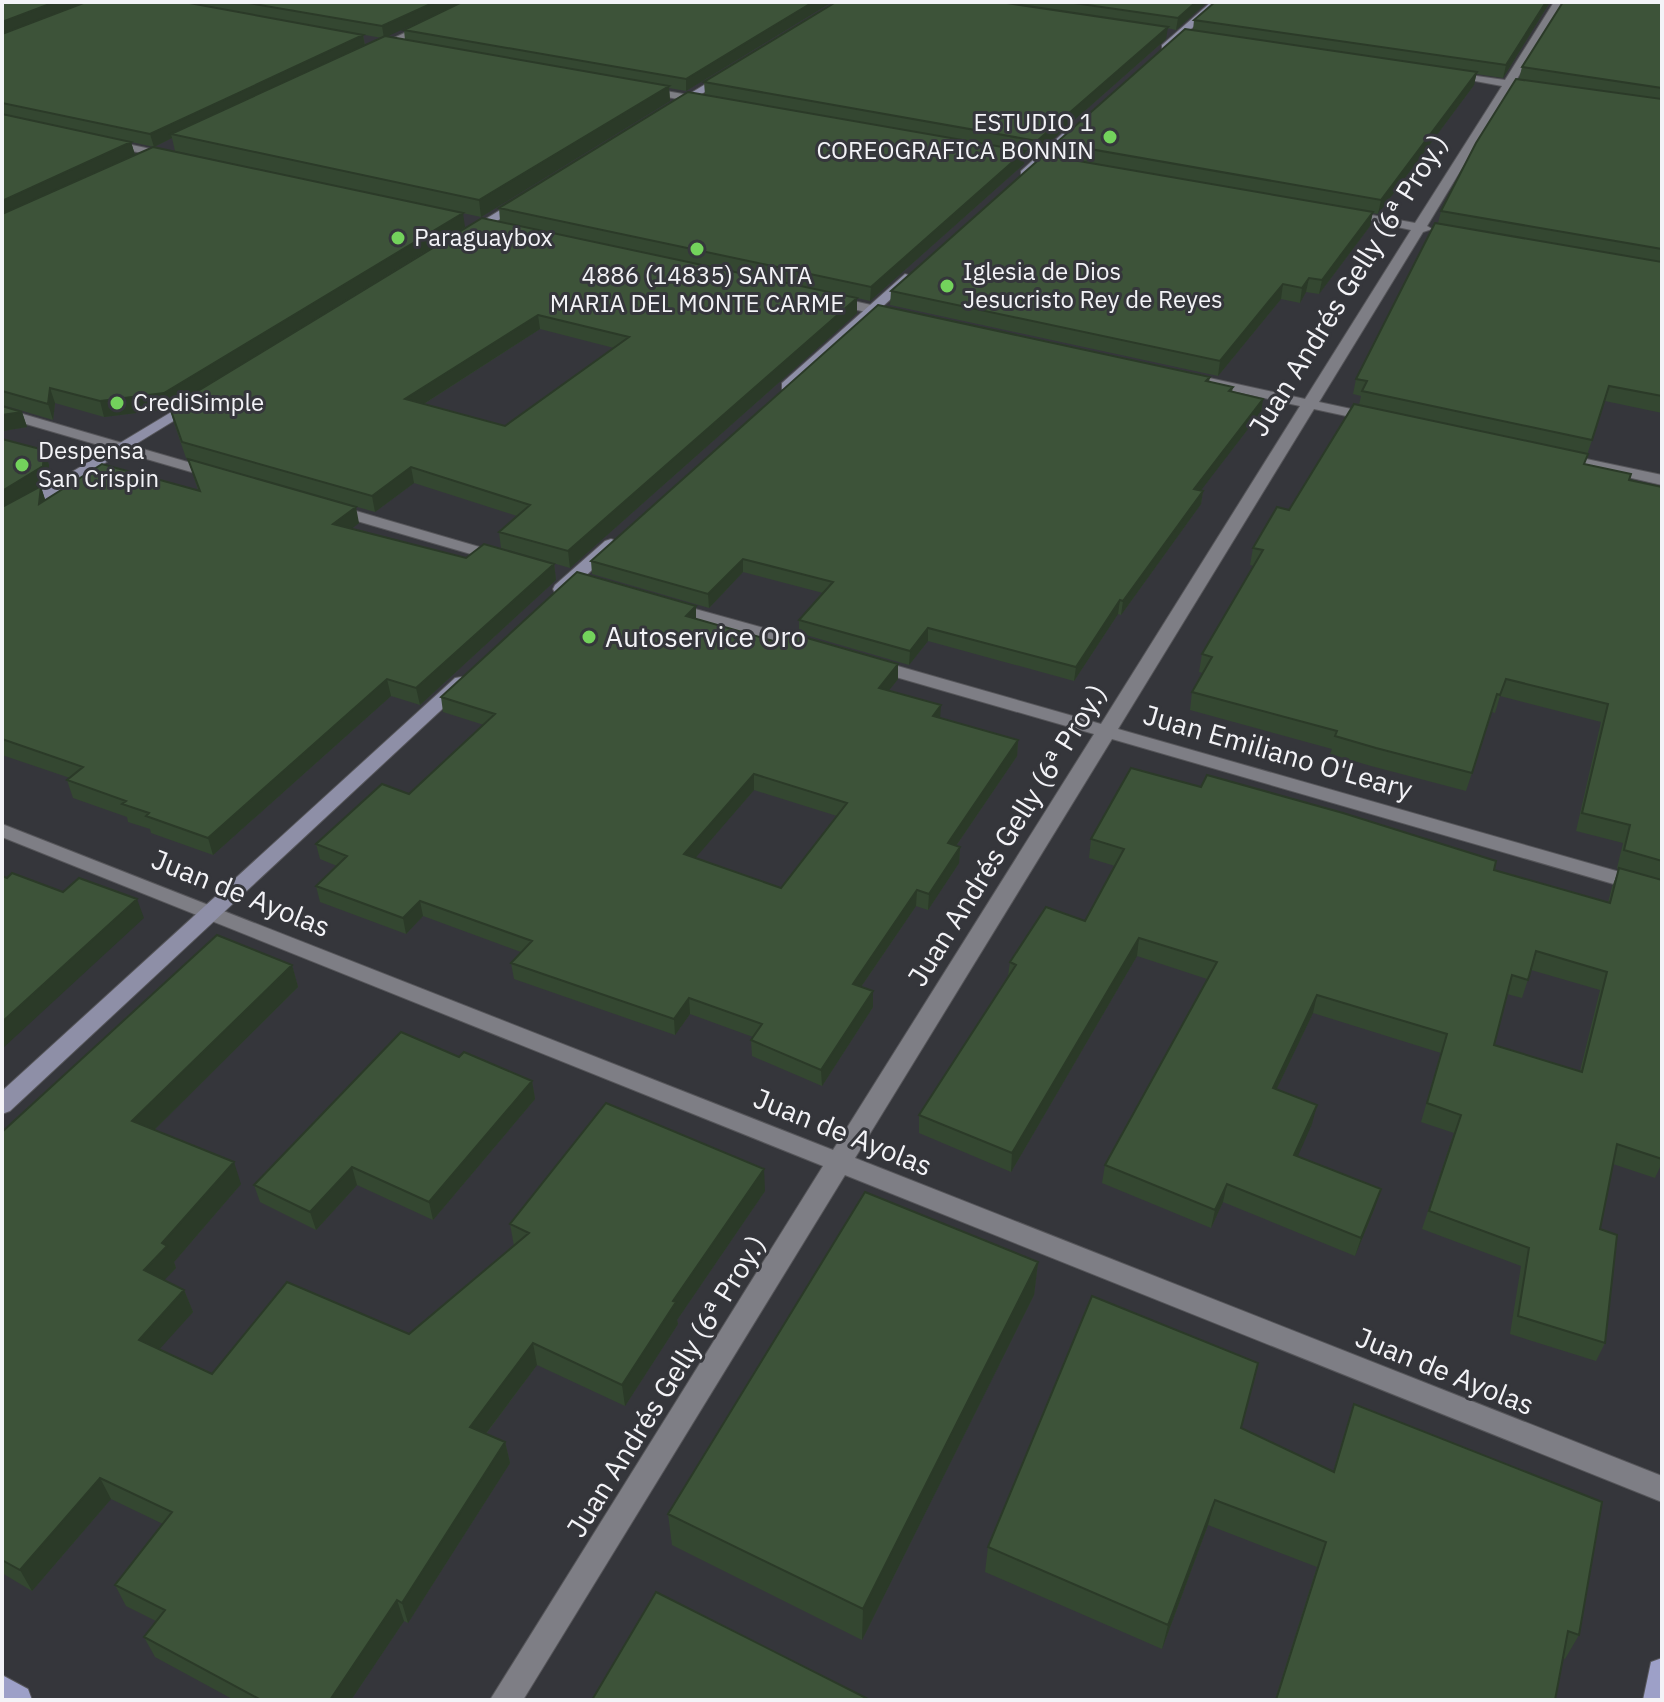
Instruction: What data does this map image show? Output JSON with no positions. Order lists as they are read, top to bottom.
{
  "streets": {
    "street": ["Juan Andrés Gelly (6ª Proy.)", "Juan Emiliano O'Leary", "Juan de Ayolas"]
  },
  "crossings": [
    ["Juan Andrés Gelly (6ª Proy.)", "Juan Emiliano O'Leary"],
    ["Juan Andrés Gelly (6ª Proy.)", "Juan de Ayolas"]
  ],
  "places": [
    "ESTUDIO 1 COREOGRAFICA BONNIN",
    "Paraguaybox",
    "4886 (14835) SANTA MARIA DEL MONTE CARME",
    "Iglesia de Dios Jesucristo Rey de Reyes",
    "CrediSimple",
    "Despensa San Crispin",
    "Autoservice Oro"
  ]
}
